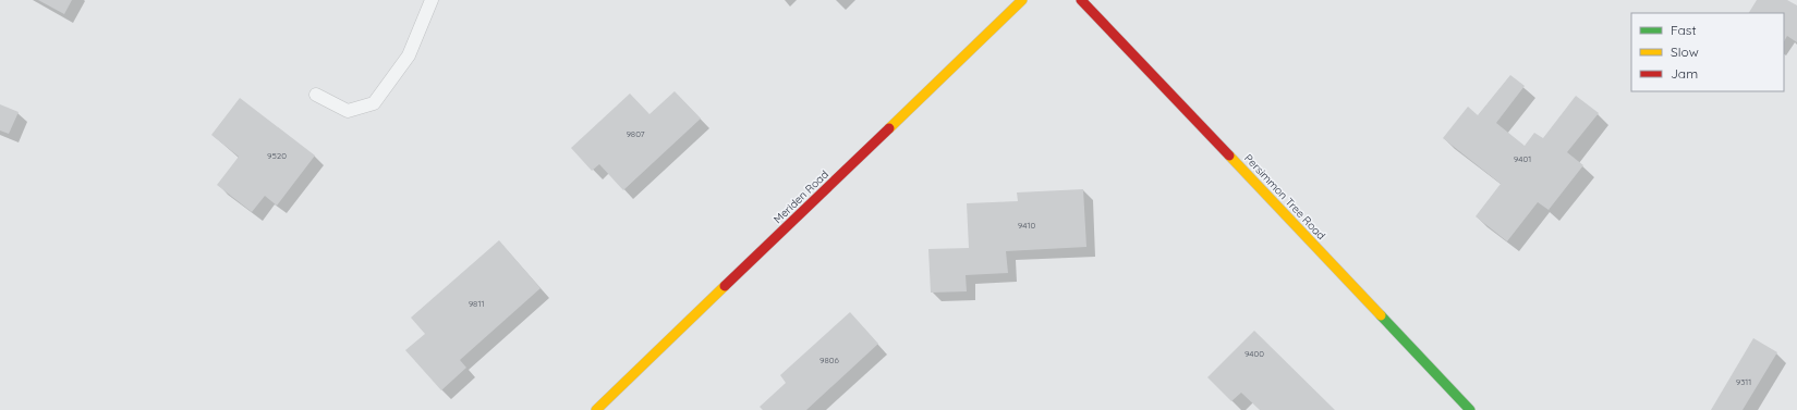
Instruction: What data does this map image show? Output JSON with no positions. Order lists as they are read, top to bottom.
{
  "streets": {
    "street": ["Meriden Road", "Persimmon Tree Road"]
  },
  "house_numbers": [
    "9807",
    "9520",
    "9401",
    "9410",
    "9811",
    "9400",
    "9806",
    "9311"
  ],
  "legend": ["Fast", "Slow", "Jam"]
}
